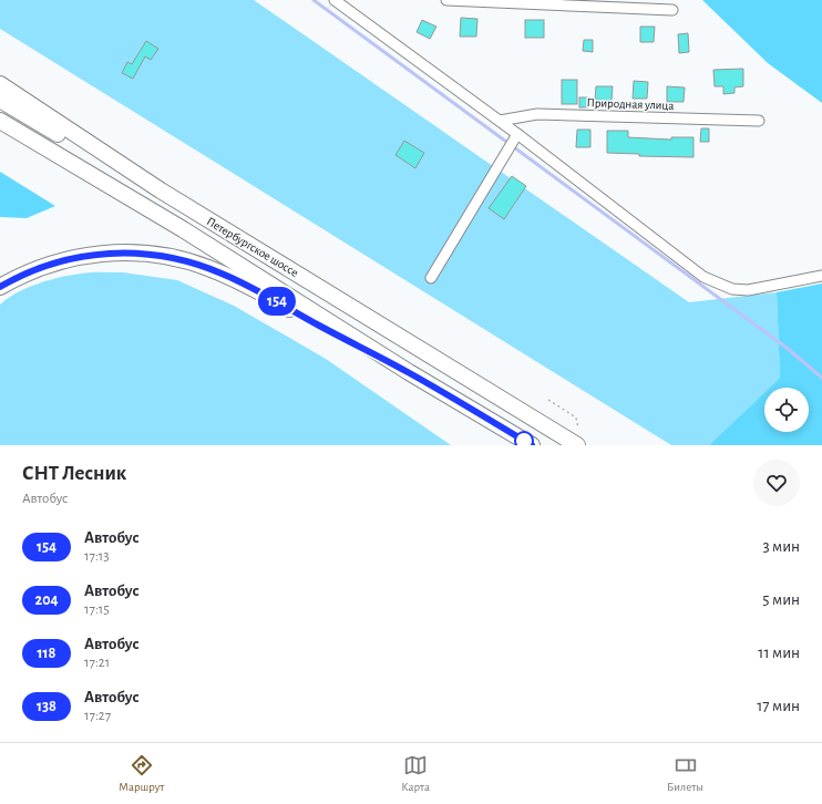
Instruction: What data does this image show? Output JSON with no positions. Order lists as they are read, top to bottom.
{
  "streets": {
    "main road": ["Петербургское шоссе"],
    "street": ["Природная улица"]
  },
  "lines": ["bus line 154"],
  "page": {
    "on_map": "154",
    "heading": ["СНТ Лесник", "Автобус"],
    "list": [
      {
        "mark": "154",
        "name": "Автобус",
        "note": "17:13",
        "value": "3 мин"
      },
      {
        "mark": "204",
        "name": "Автобус",
        "note": "17:15",
        "value": "5 мин"
      },
      {
        "mark": "118",
        "name": "Автобус",
        "note": "17:21",
        "value": "11 мин"
      },
      {
        "mark": "138",
        "name": "Автобус",
        "note": "17:27",
        "value": "17 мин"
      }
    ],
    "tabs": ["Маршрут", "Карта", "Билеты"]
  }
}
